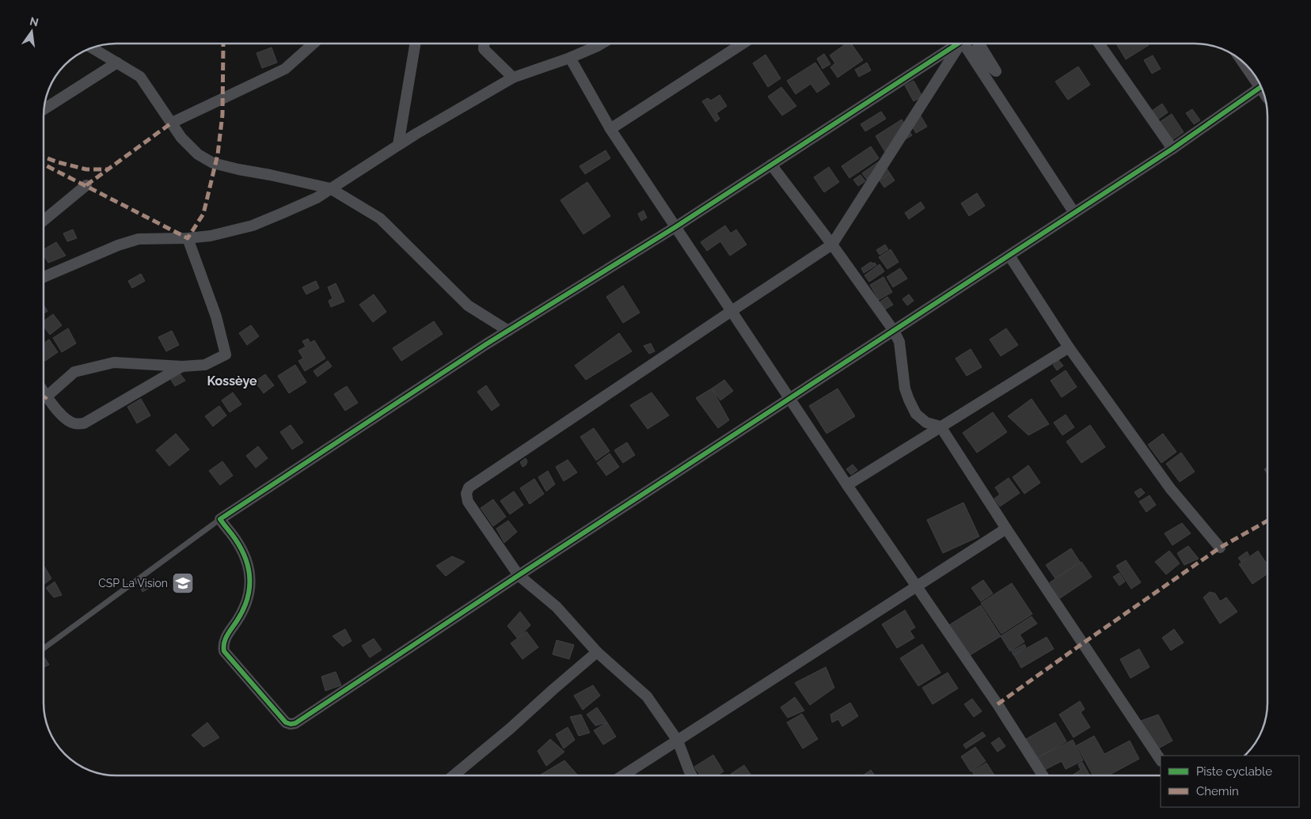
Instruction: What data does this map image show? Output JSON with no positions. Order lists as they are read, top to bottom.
{
  "districts": ["Kossèye"],
  "places": {
    "school or university": ["CSP La Vision"]
  },
  "legend": ["Piste cyclable", "Chemin"],
  "north": "top"
}
